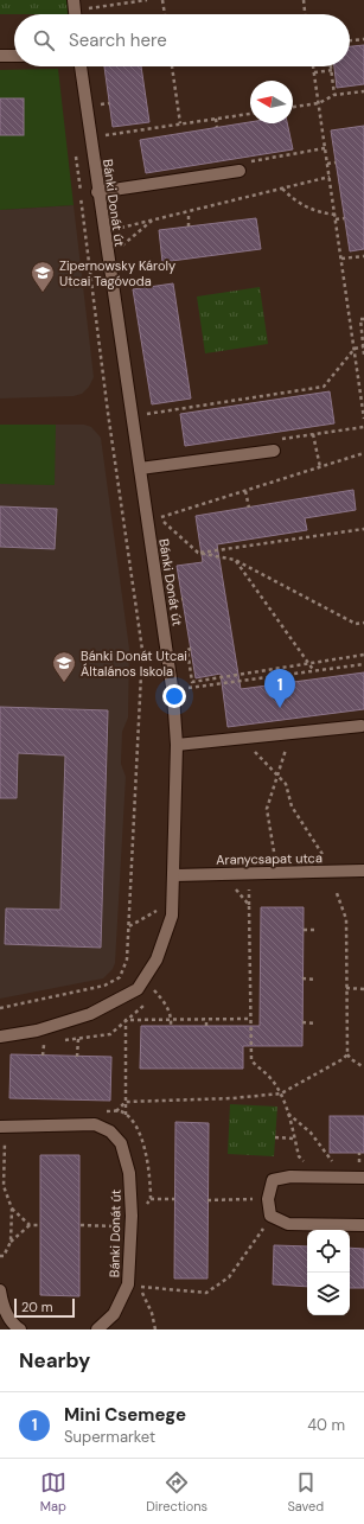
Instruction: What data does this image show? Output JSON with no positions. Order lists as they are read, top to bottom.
{
  "streets": {
    "street": ["Bánki Donát út", "Aranycsapat utca"]
  },
  "crossings": [
    ["Bánki Donát út", "Aranycsapat utca"]
  ],
  "places": {
    "school or university": ["Zipernowsky Károly Utcai Tagóvoda", "Bánki Donát Utcai Általános Iskola"]
  },
  "scale_bar": "20 m",
  "north": "left",
  "page": {
    "search": "Search here",
    "pins": "1",
    "scale": "20 m",
    "heading": "Nearby",
    "list": [
      {
        "mark": "1",
        "name": "Mini Csemege",
        "note": "Supermarket",
        "value": "40 m"
      }
    ],
    "nav": ["Map", "Directions", "Saved"]
  }
}
